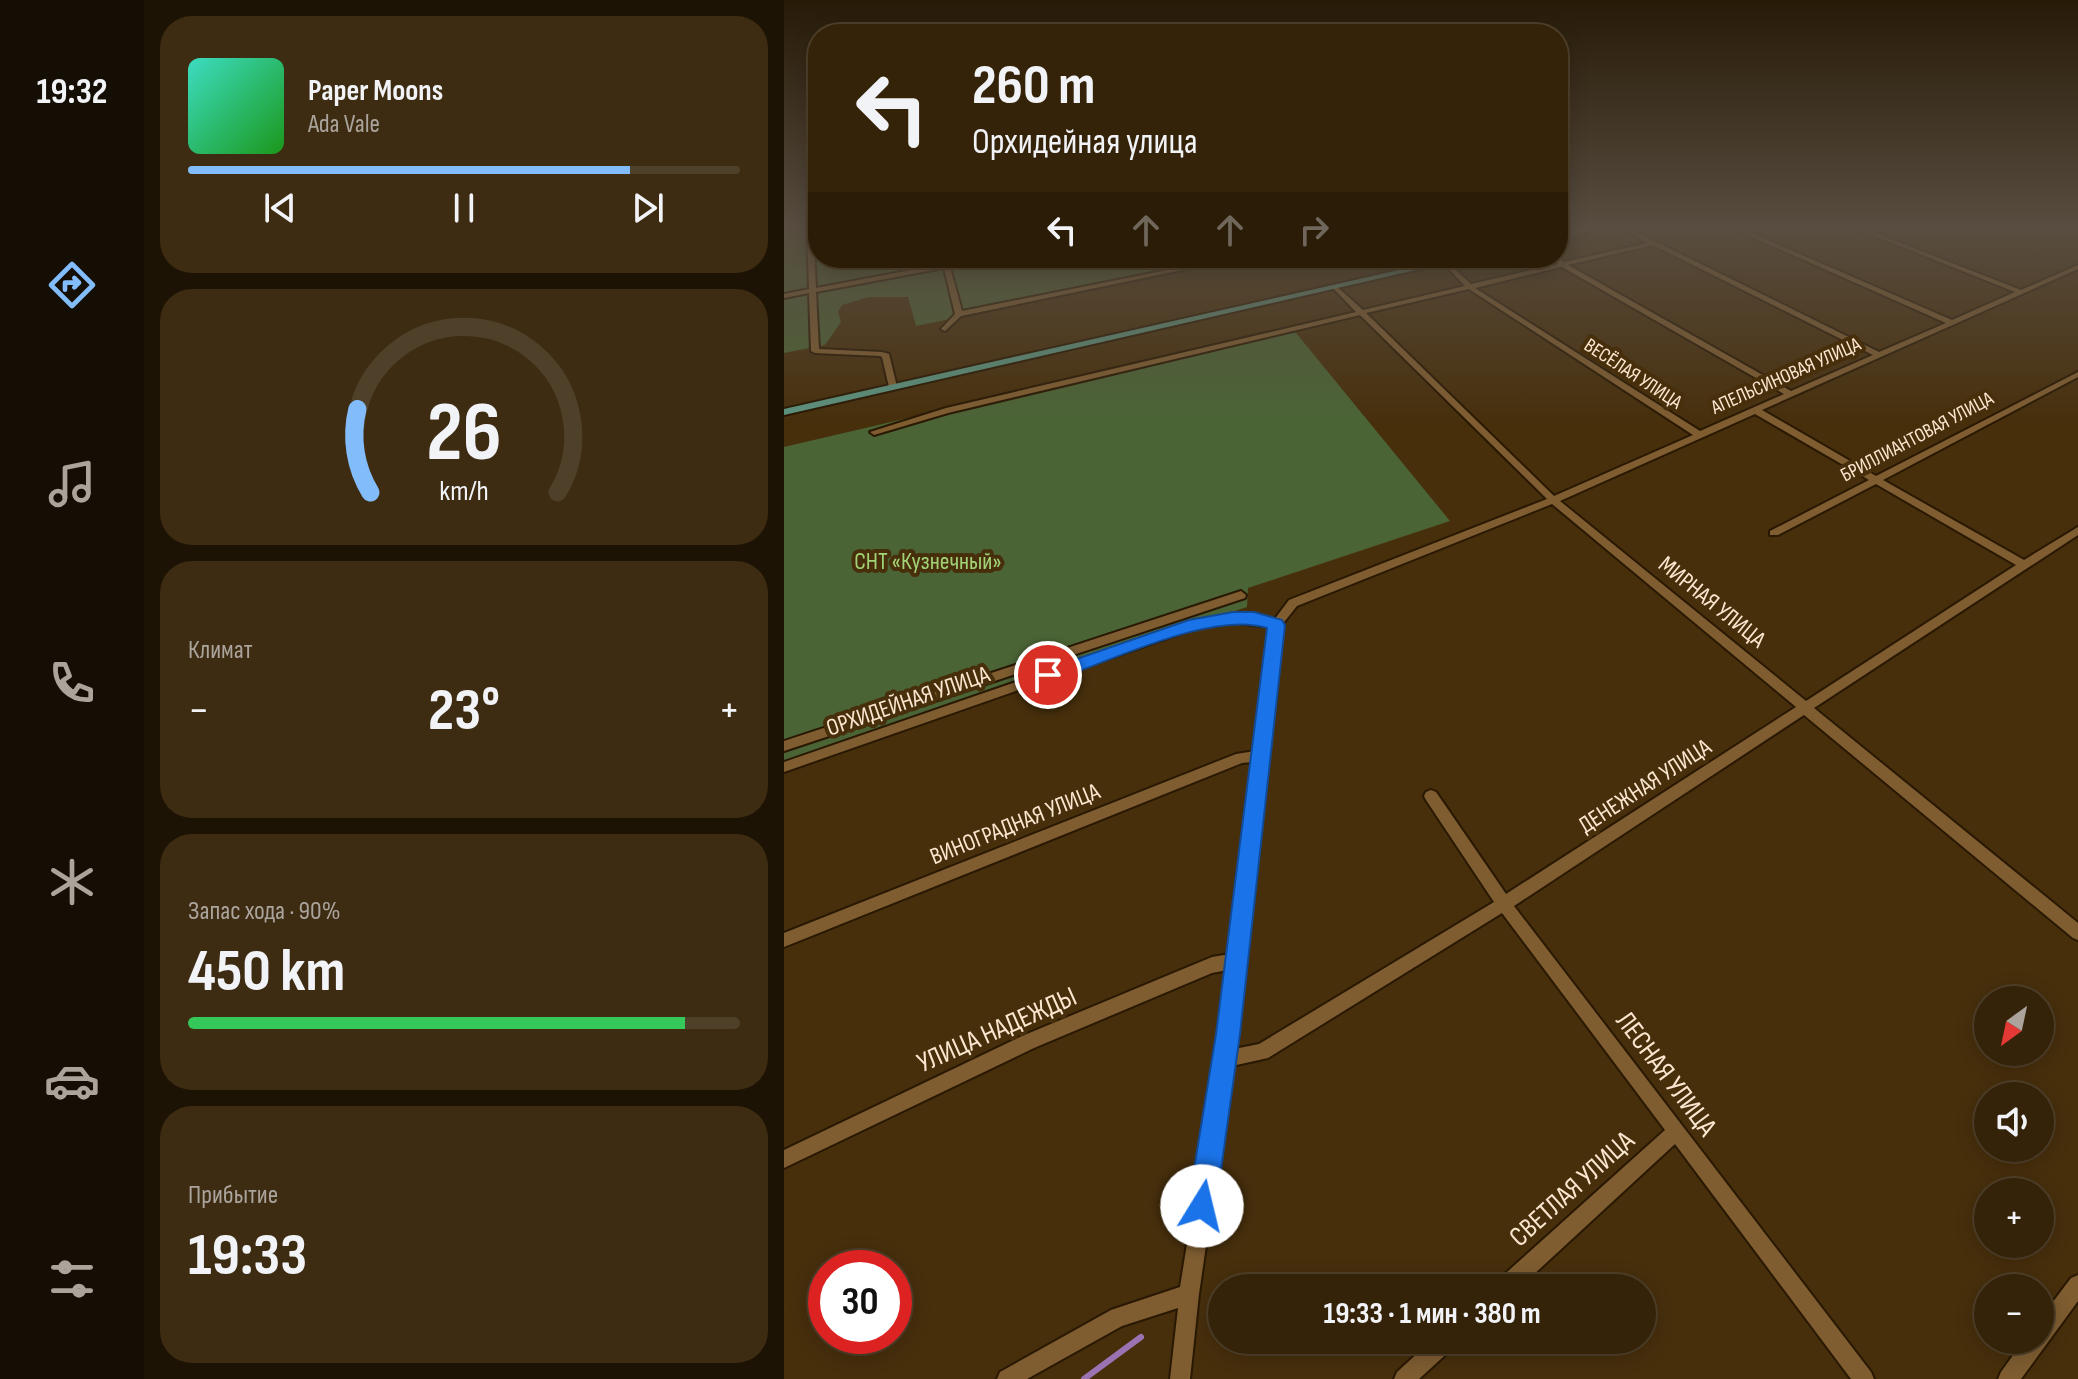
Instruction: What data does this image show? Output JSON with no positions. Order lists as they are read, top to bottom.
{
  "streets": {
    "street": [
      "ВЕСЁЛАЯ УЛИЦА",
      "АПЕЛЬСИНОВАЯ УЛИЦА",
      "БРИЛЛИАНТОВАЯ УЛИЦА",
      "МИРНАЯ УЛИЦА",
      "ОРХИДЕЙНАЯ УЛИЦА",
      "ДЕНЕЖНАЯ УЛИЦА",
      "ВИНОГРАДНАЯ УЛИЦА",
      "УЛИЦА НАДЕЖДЫ",
      "ЛЕСНАЯ УЛИЦА",
      "СВЕТЛАЯ УЛИЦА"
    ]
  },
  "crossings": [
    ["ВЕСЁЛАЯ УЛИЦА", "АПЕЛЬСИНОВАЯ УЛИЦА"],
    ["АПЕЛЬСИНОВАЯ УЛИЦА", "МИРНАЯ УЛИЦА"],
    ["АПЕЛЬСИНОВАЯ УЛИЦА", "ОРХИДЕЙНАЯ УЛИЦА"],
    ["МИРНАЯ УЛИЦА", "ДЕНЕЖНАЯ УЛИЦА"],
    ["ДЕНЕЖНАЯ УЛИЦА", "ЛЕСНАЯ УЛИЦА"],
    ["ЛЕСНАЯ УЛИЦА", "СВЕТЛАЯ УЛИЦА"]
  ],
  "parks": ["СНТ «Кузнечный»"],
  "north": "bottom left",
  "page": {
    "tabs": "19:32",
    "turn": ["260 m", "Орхидейная улица"],
    "song": ["Paper Moons", "Ada Vale"],
    "tile": [
      "Климат",
      ["Запас хода · 90%", "450 km"],
      ["Прибытие", "19:33"]
    ],
    "heat": ["−", "23°", "+"],
    "map_buttons": ["+", "−"],
    "limit": "30",
    "trip": "19:33 · 1 мин · 380 m",
    "gauge": ["26", "km/h"]
  }
}
